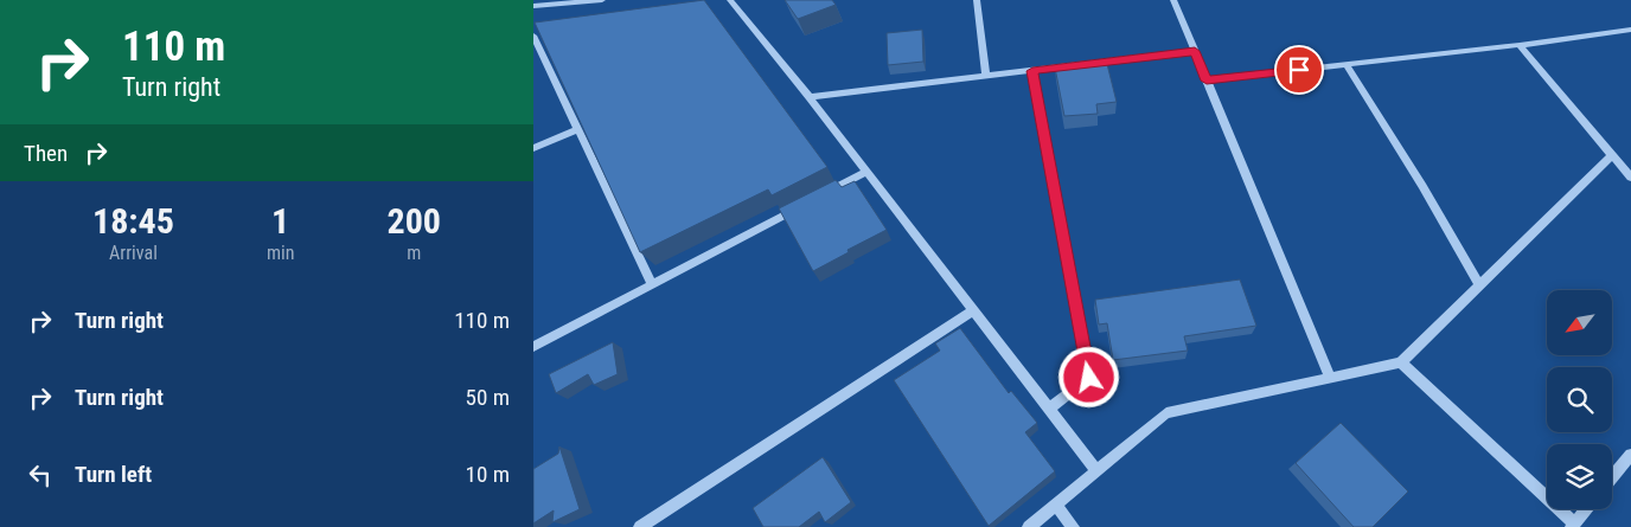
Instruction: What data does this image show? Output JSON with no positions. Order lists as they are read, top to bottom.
{
  "north": "bottom left",
  "page": {
    "turn": ["110 m", "Turn right"],
    "then": "Then",
    "eta": [
      "18:45",
      "Arrival",
      "1",
      "min",
      "200",
      "m"
    ],
    "list": [
      {
        "name": "Turn right",
        "value": "110 m"
      },
      {
        "name": "Turn right",
        "value": "50 m"
      },
      {
        "name": "Turn left",
        "value": "10 m"
      }
    ]
  }
}
